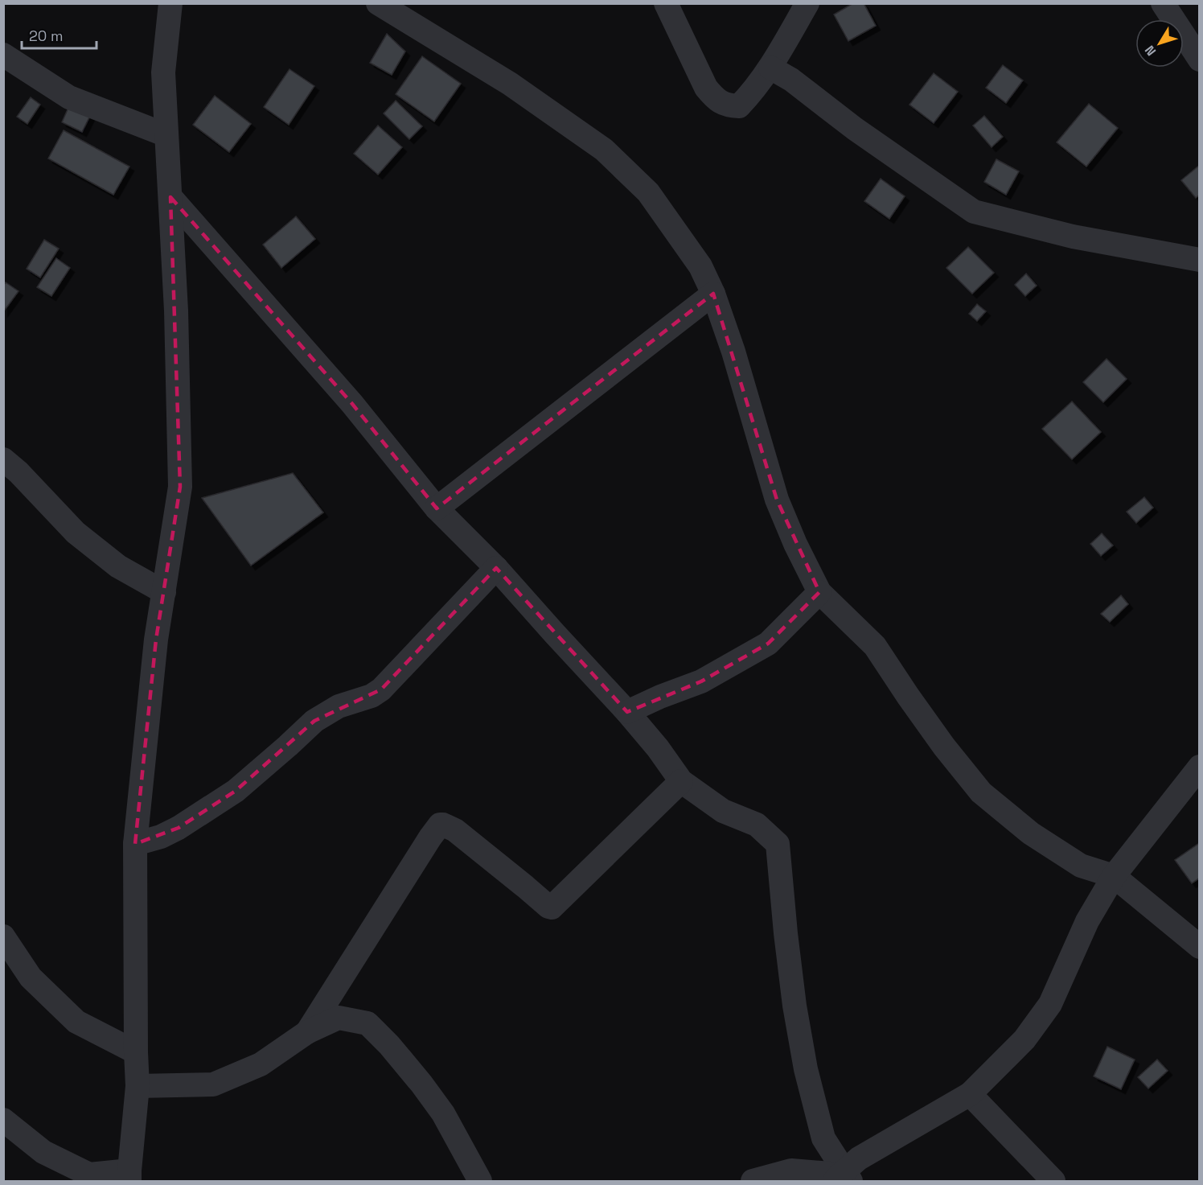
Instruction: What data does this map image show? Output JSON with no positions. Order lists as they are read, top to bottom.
{
  "scale_bar": "20 m",
  "north": "bottom left"
}
